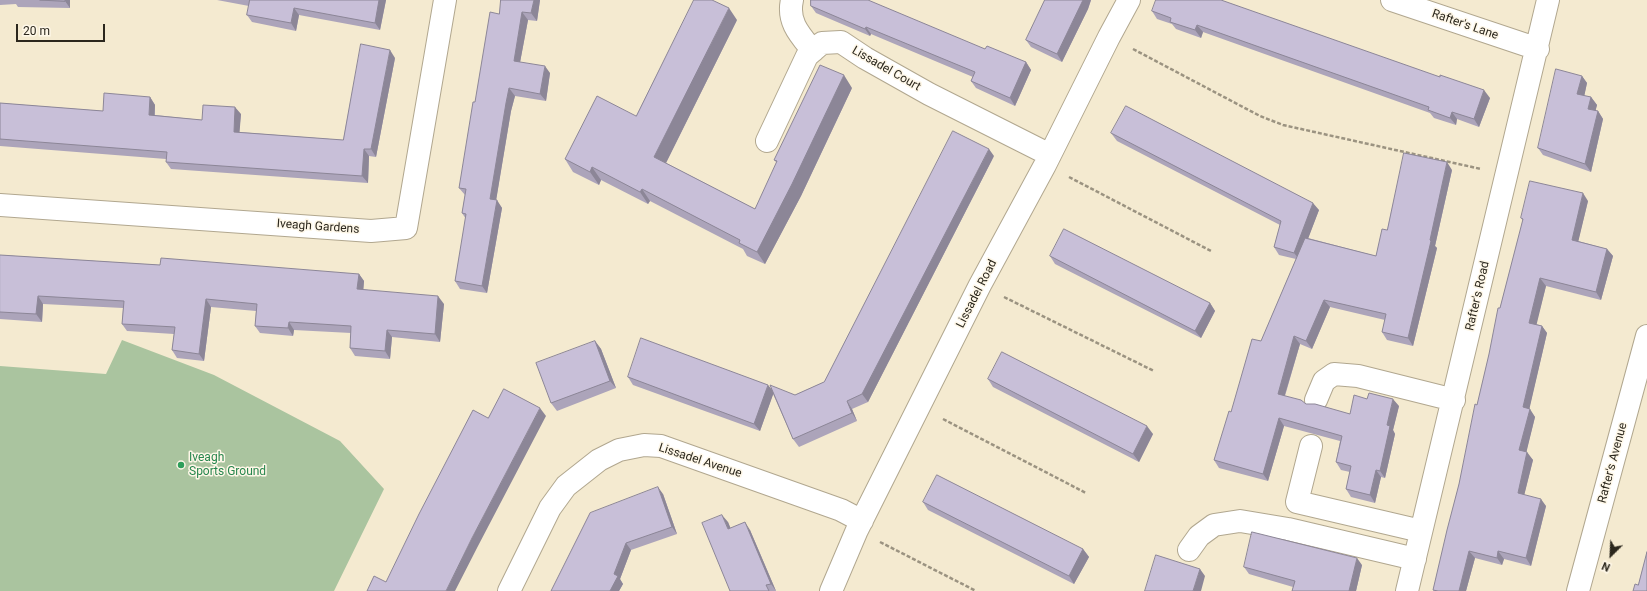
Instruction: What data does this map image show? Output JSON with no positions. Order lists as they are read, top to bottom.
{
  "streets": {
    "street": [
      "Rafter's Lane",
      "Lissadel Court",
      "Iveagh Gardens",
      "Lissadel Road",
      "Rafter's Road",
      "Lissadel Avenue",
      "Rafter's Avenue"
    ]
  },
  "crossings": [
    ["Rafter's Lane", "Rafter's Road"],
    ["Lissadel Court", "Lissadel Road"],
    ["Lissadel Road", "Lissadel Avenue"]
  ],
  "places": ["Iveagh Sports Ground"],
  "scale_bar": "20 m",
  "north": "bottom left"
}
